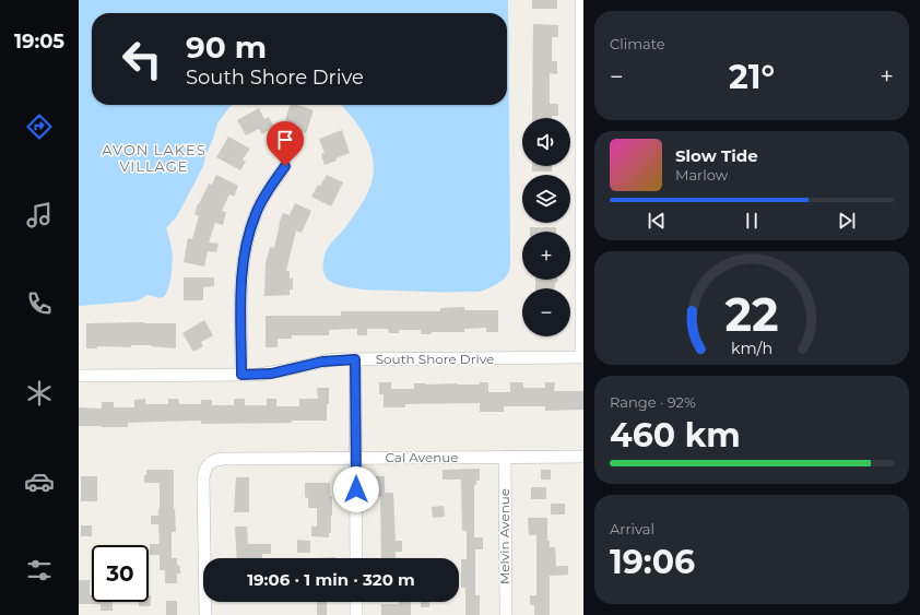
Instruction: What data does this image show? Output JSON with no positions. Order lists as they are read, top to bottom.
{
  "streets": {
    "street": ["South Shore Drive", "Cal Avenue", "Melvin Avenue"]
  },
  "crossings": [
    ["Cal Avenue", "Melvin Avenue"]
  ],
  "districts": ["AVON LAKES VILLAGE"],
  "page": {
    "tabs": "19:05",
    "tile": [
      "Climate",
      ["Range · 92%", "460 km"],
      ["Arrival", "19:06"]
    ],
    "turn": ["90 m", "South Shore Drive"],
    "heat": ["−", "21°", "+"],
    "map_buttons": ["+", "−"],
    "song": ["Slow Tide", "Marlow"],
    "limit": "30",
    "trip": "19:06 · 1 min · 320 m",
    "gauge": ["22", "km/h"]
  }
}
